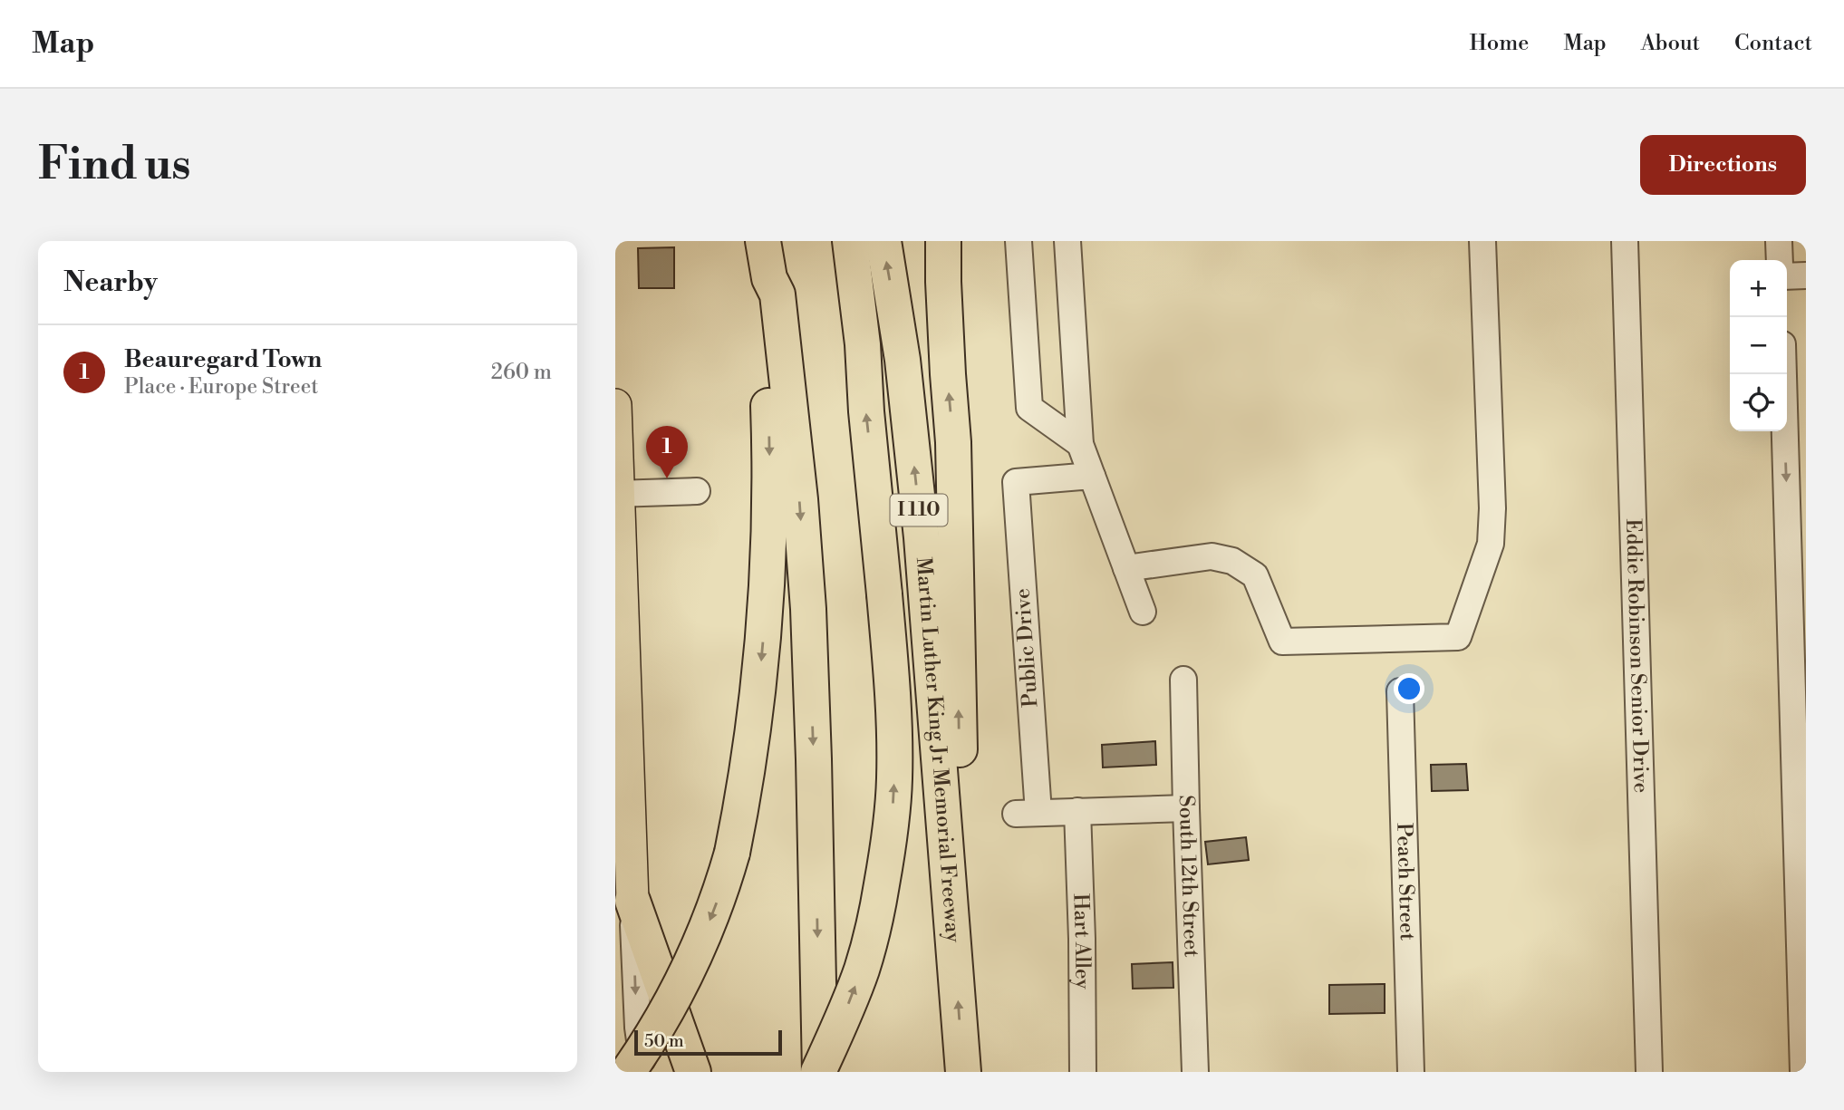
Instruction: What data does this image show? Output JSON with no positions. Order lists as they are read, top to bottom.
{
  "streets": {
    "highway": ["I 110", "Martin Luther King Jr Memorial Freeway"],
    "street": [
      "Public Drive",
      "Eddie Robinson Senior Drive",
      "South 12th Street",
      "Peach Street",
      "Hart Alley"
    ]
  },
  "crossings": [
    ["Public Drive", "Hart Alley"]
  ],
  "scale_bar": "50 m",
  "page": {
    "header": "Map",
    "nav": [
      "Home",
      "Map",
      "About",
      "Contact"
    ],
    "buttons": "Directions",
    "title": "Find us",
    "heading": "Nearby",
    "map_buttons": ["+", "−"],
    "list": [
      {
        "mark": "1",
        "name": "Beauregard Town",
        "note": "Place · Europe Street",
        "value": "260 m"
      }
    ],
    "pins": "1",
    "scale": "50 m"
  }
}
